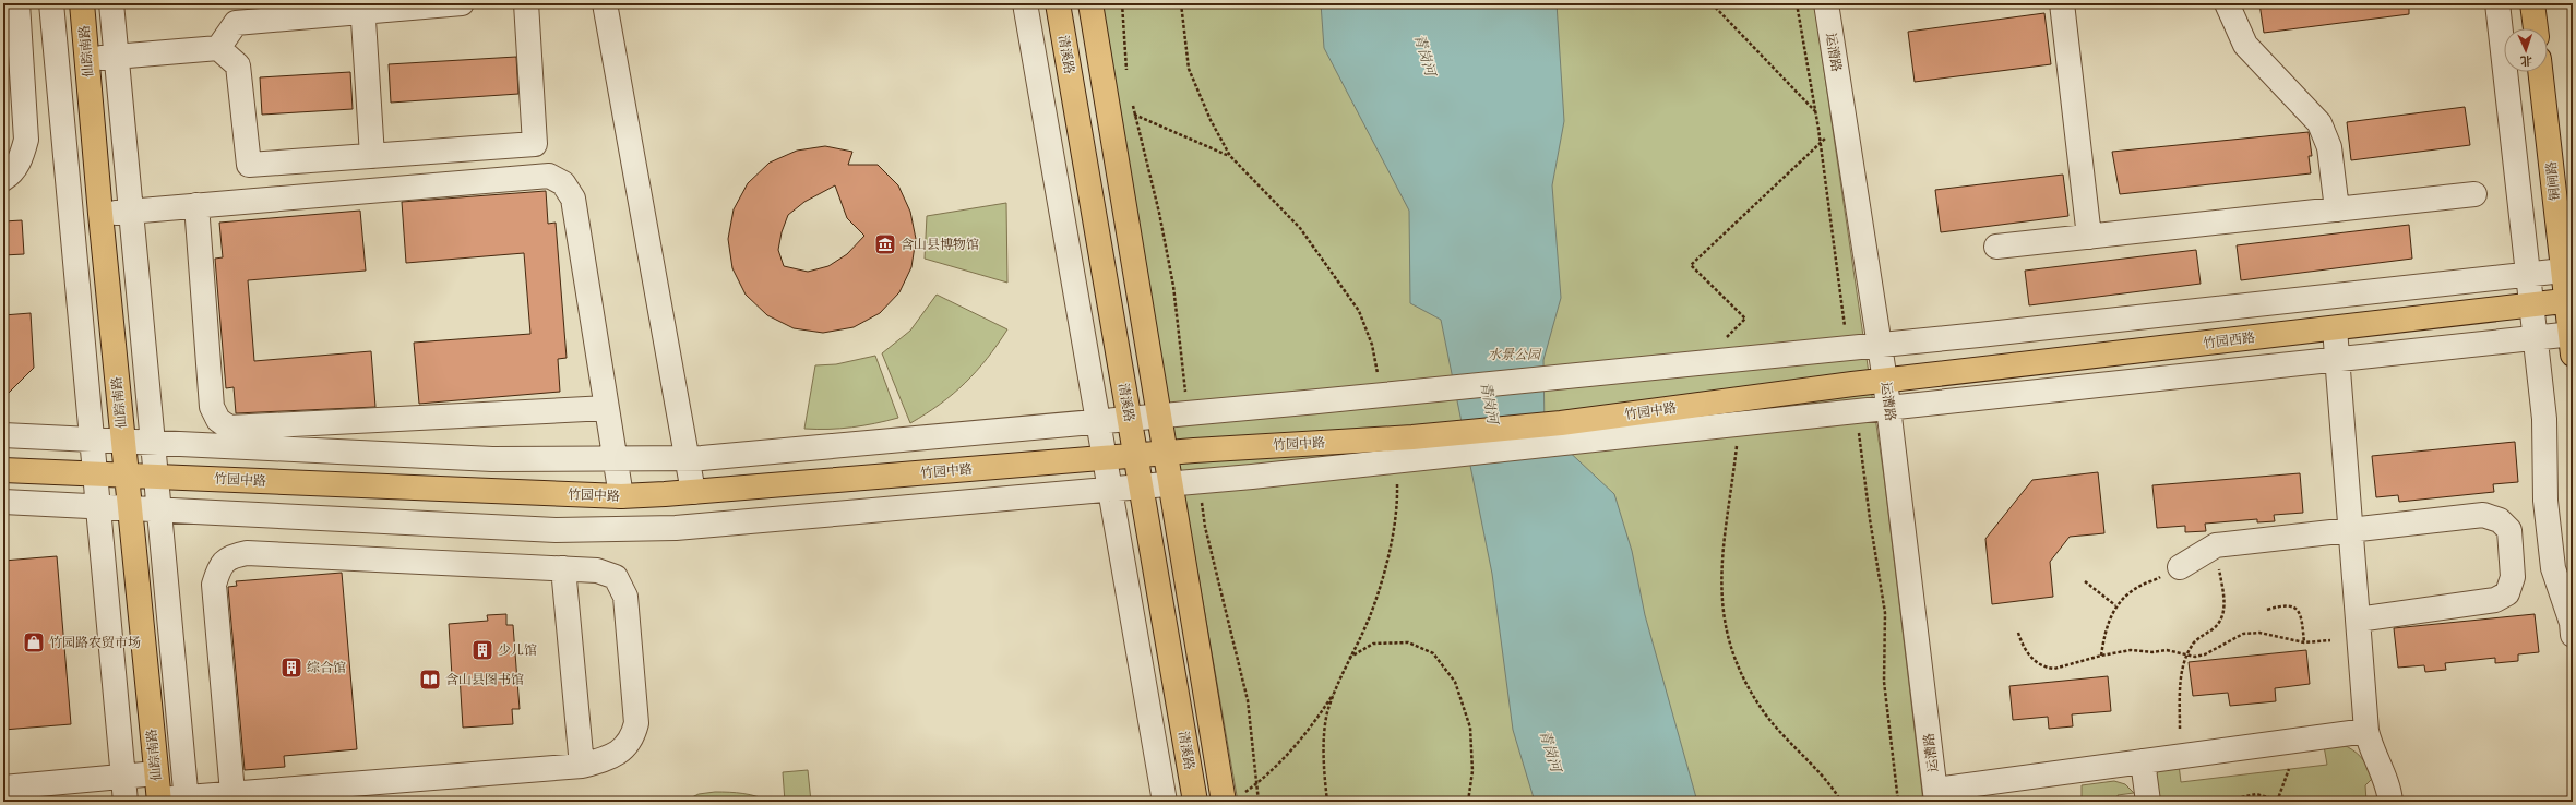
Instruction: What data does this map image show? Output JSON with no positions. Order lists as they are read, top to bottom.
{
  "streets": {
    "main road": [
      "仙踪南路",
      "清溪路",
      "铜闸路",
      "竹园西路",
      "竹园中路"
    ],
    "street": ["运漕路"]
  },
  "crossings": [
    ["仙踪南路", "竹园中路"],
    ["运漕路", "竹园西路"],
    ["运漕路", "竹园中路"],
    ["清溪路", "竹园中路"],
    ["铜闸路", "竹园西路"],
    ["竹园西路", "竹园中路"]
  ],
  "water": ["青岗河"],
  "parks": ["水景公园"],
  "places": {
    "museum": ["含山县博物馆"],
    "shop": ["竹园路农贸市场"],
    "building": ["少儿馆", "综合馆"],
    "library": ["含山县图书馆"]
  },
  "north": "bottom"
}
